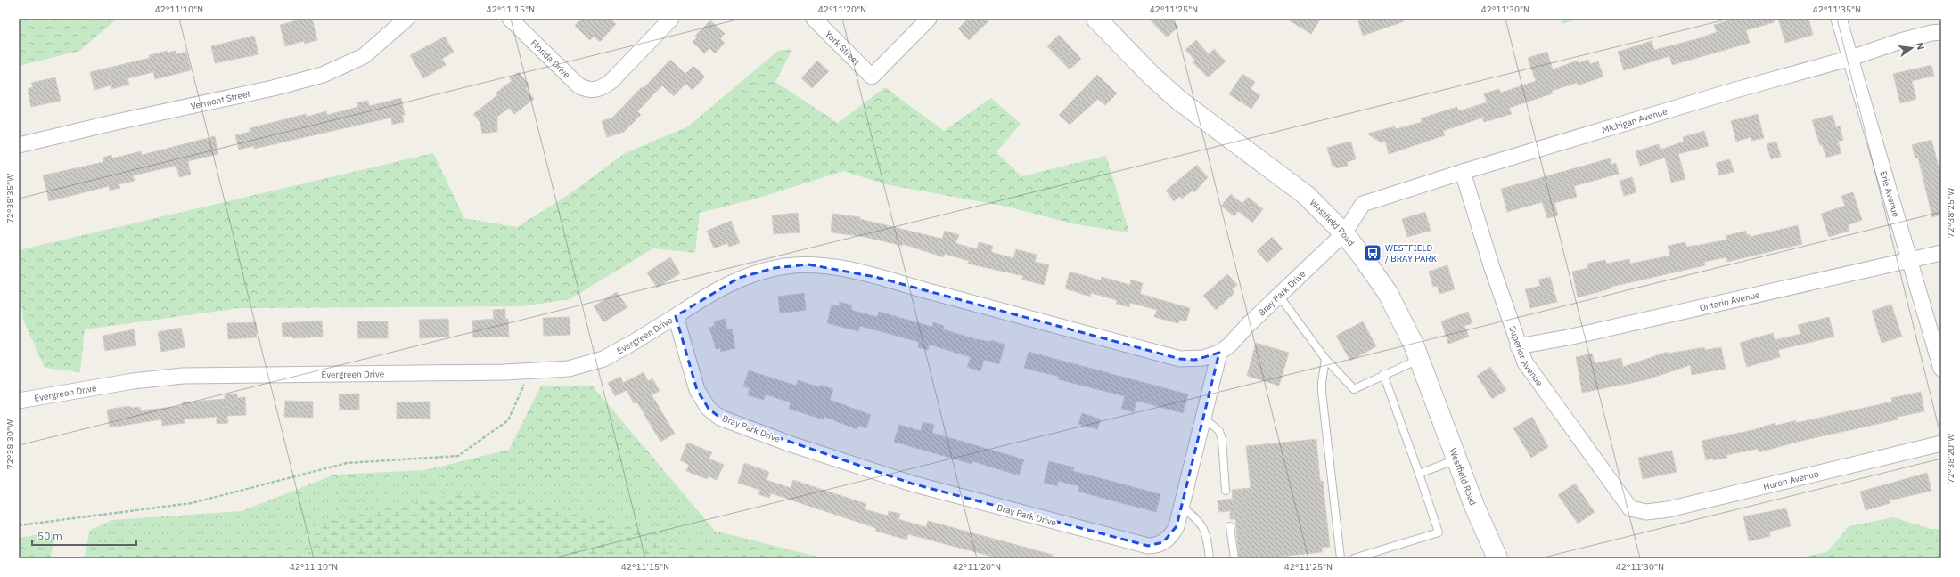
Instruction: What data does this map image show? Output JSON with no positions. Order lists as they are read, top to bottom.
{
  "streets": {
    "main road": ["Westfield Road"],
    "street": [
      "York Street",
      "Florida Drive",
      "Vermont Street",
      "Michigan Avenue",
      "Erie Avenue",
      "Bray Park Drive",
      "Ontario Avenue",
      "Evergreen Drive",
      "Superior Avenue",
      "Huron Avenue"
    ]
  },
  "crossings": [
    ["Michigan Avenue", "Erie Avenue"],
    ["Michigan Avenue", "Westfield Road"],
    ["Michigan Avenue", "Bray Park Drive"],
    ["Michigan Avenue", "Superior Avenue"],
    ["Erie Avenue", "Ontario Avenue"],
    ["Westfield Road", "Bray Park Drive"],
    ["Bray Park Drive", "Evergreen Drive"],
    ["Ontario Avenue", "Superior Avenue"],
    ["Superior Avenue", "Huron Avenue"]
  ],
  "places": {
    "bus stop": ["WESTFIELD / BRAY PARK"]
  },
  "scale_bar": "50 m",
  "north": "right",
  "coordinates": [
    "42°11'10\"N",
    "42°11'15\"N",
    "42°11'20\"N",
    "42°11'25\"N",
    "42°11'30\"N",
    "42°11'35\"N",
    "72°38'35\"W",
    "72°38'25\"W",
    "72°38'30\"W",
    "72°38'20\"W"
  ]
}
